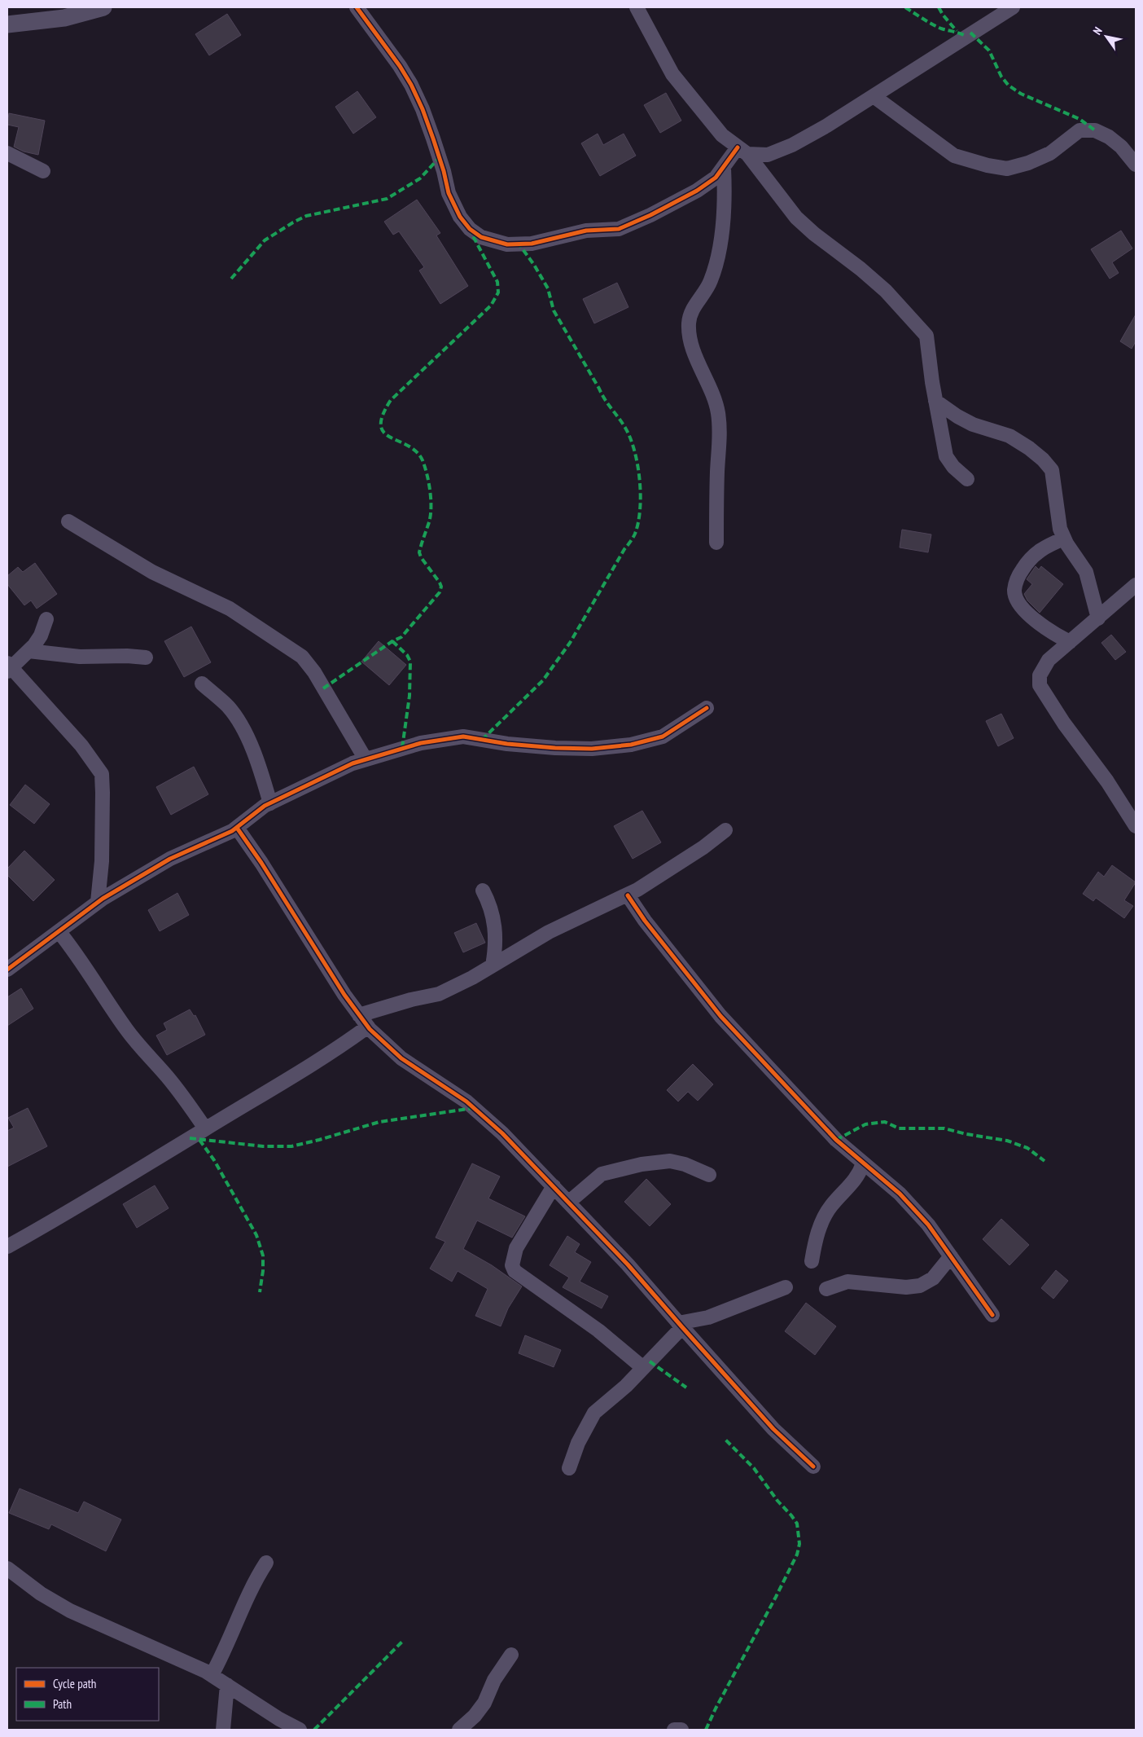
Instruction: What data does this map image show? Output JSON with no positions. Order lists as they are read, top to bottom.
{
  "legend": ["Cycle path", "Path"],
  "north": "top left"
}
